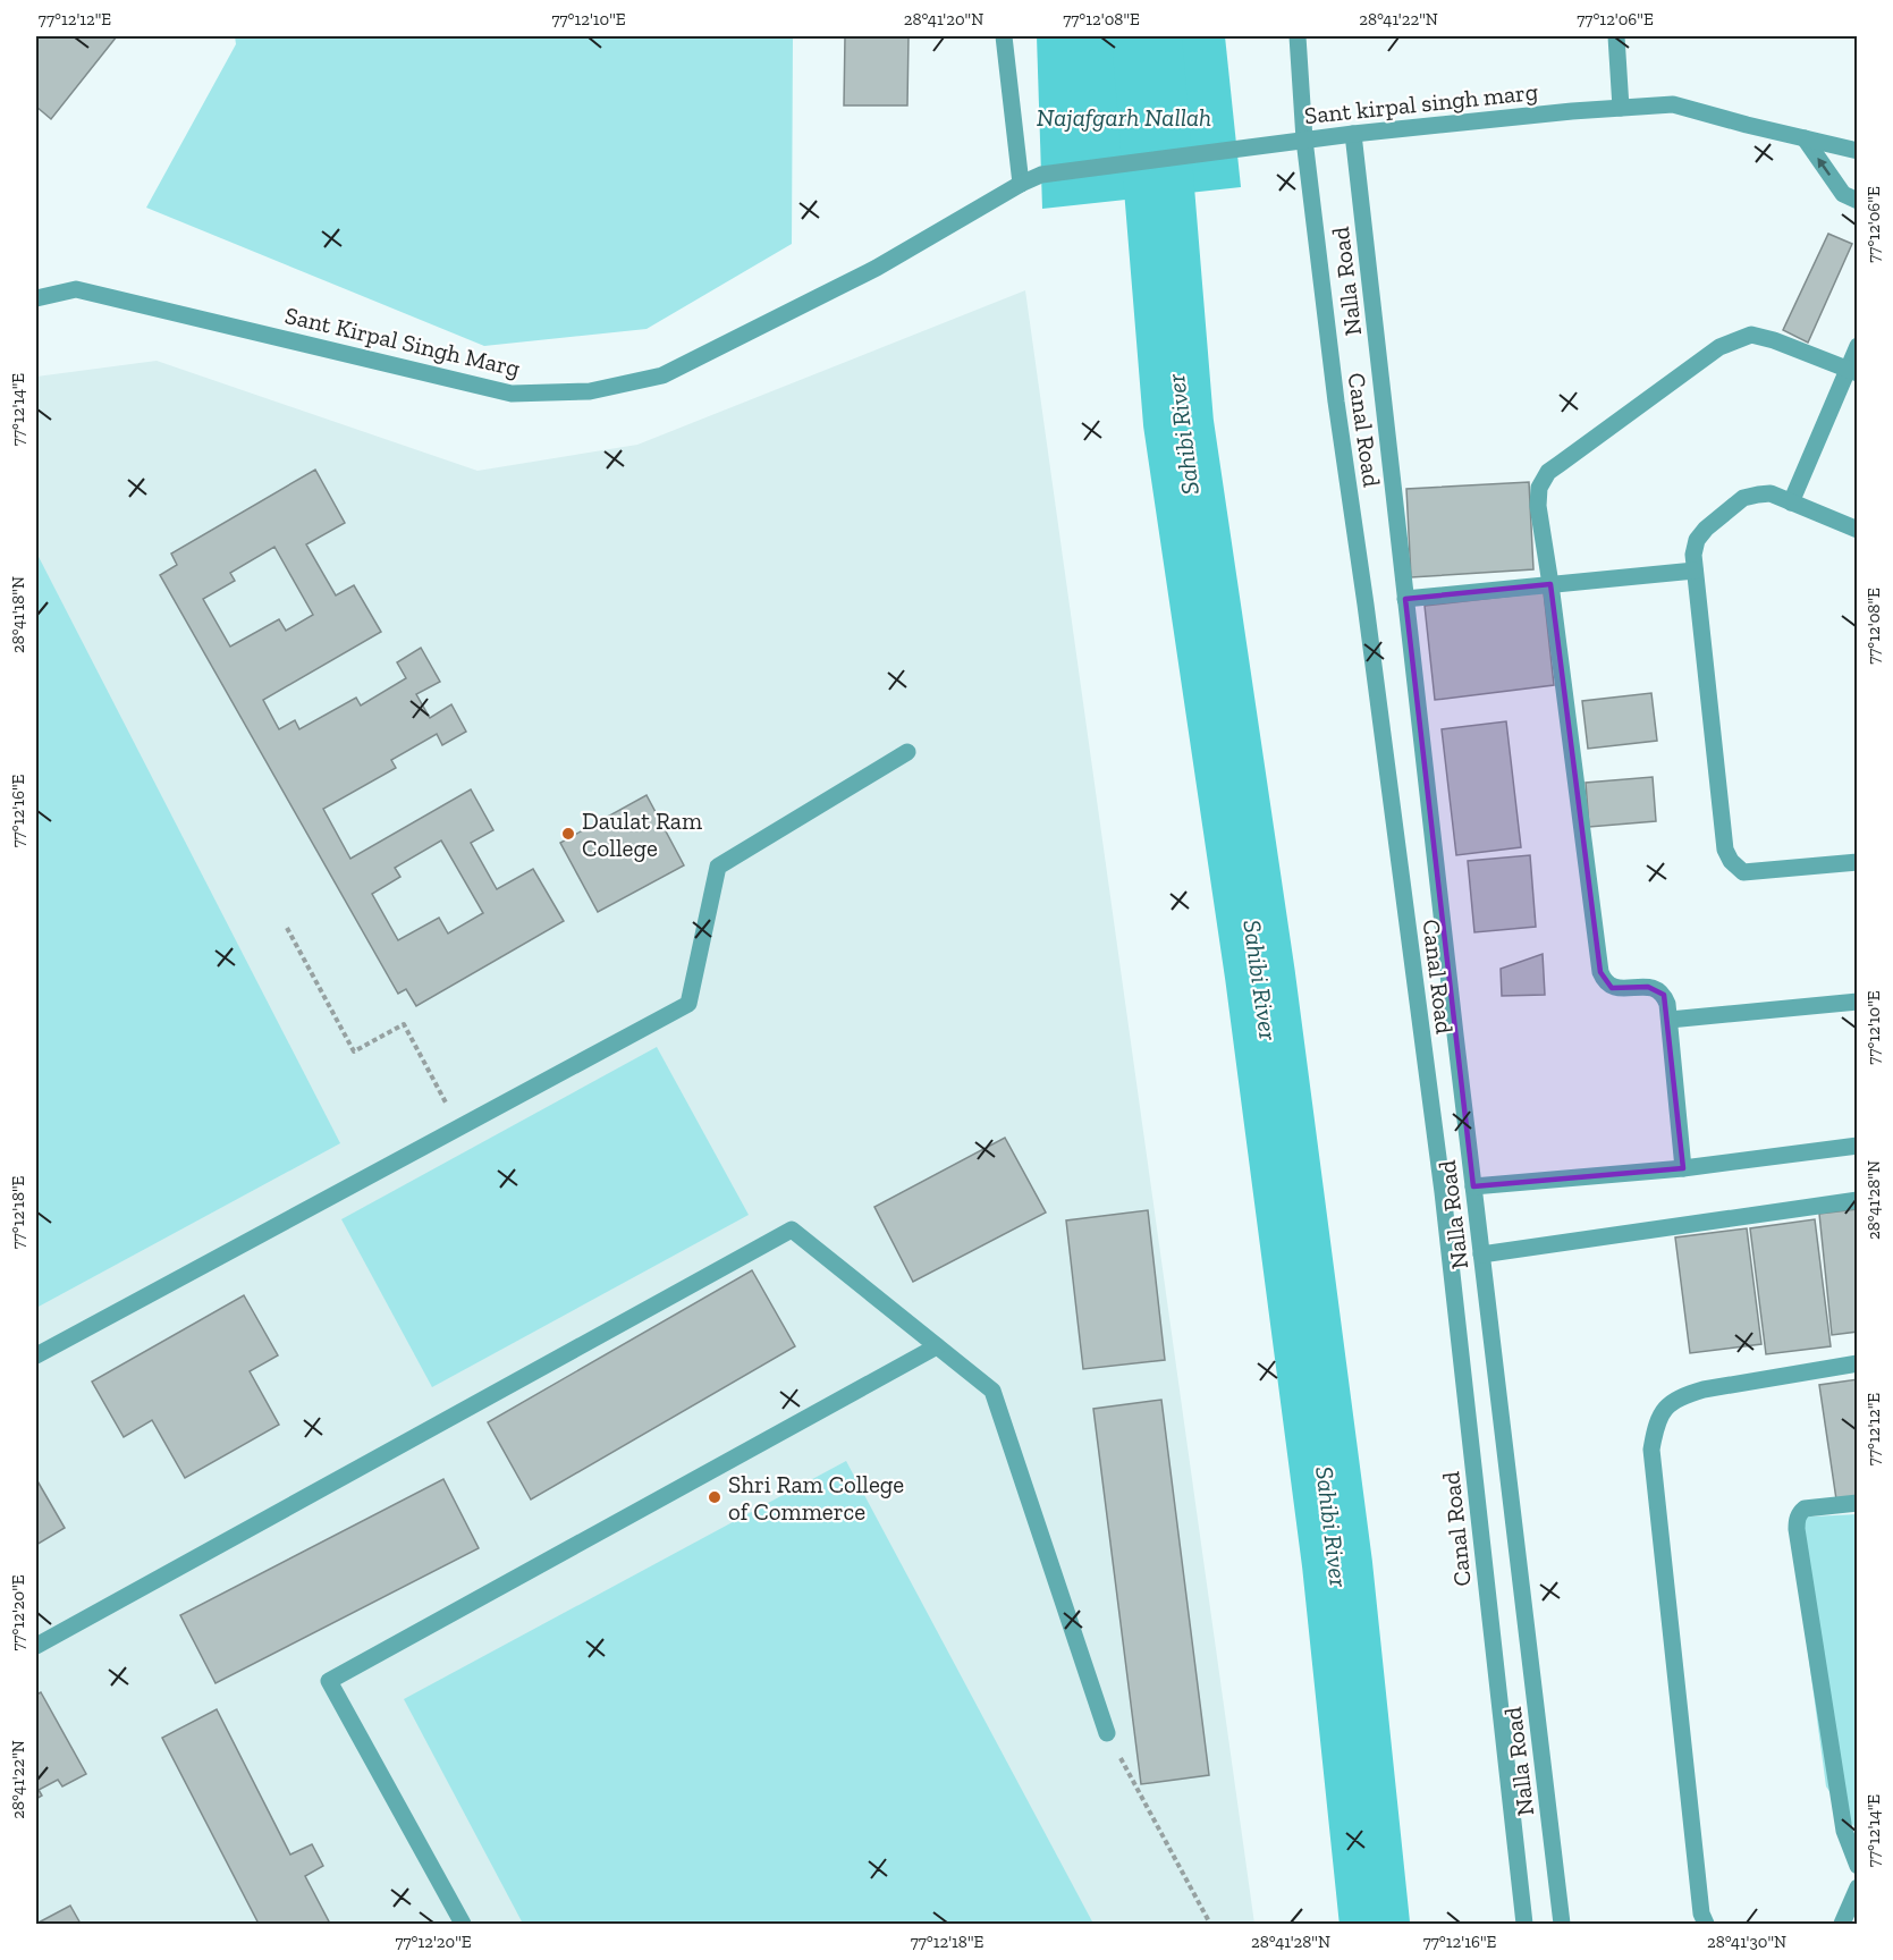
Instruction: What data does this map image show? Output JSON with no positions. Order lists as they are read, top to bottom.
{
  "streets": {
    "street": [
      "Sant kirpal singh marg",
      "Nalla Road",
      "Sant Kirpal Singh Marg",
      "Canal Road"
    ]
  },
  "crossings": [
    ["Sant kirpal singh marg", "Nalla Road"],
    ["Sant kirpal singh marg", "Sant Kirpal Singh Marg"],
    ["Sant kirpal singh marg", "Canal Road"]
  ],
  "water": ["Najafgarh Nallah", "Sahibi River"],
  "places": ["Daulat Ram College", "Shri Ram College of Commerce"],
  "coordinates": [
    "77°12'12\"E",
    "77°12'10\"E",
    "28°41'20\"N",
    "77°12'08\"E",
    "28°41'22\"N",
    "77°12'06\"E",
    "77°12'14\"E",
    "28°41'18\"N",
    "77°12'16\"E",
    "28°41'28\"N",
    "77°12'18\"E",
    "77°12'20\"E",
    "28°41'30\"N"
  ]
}
